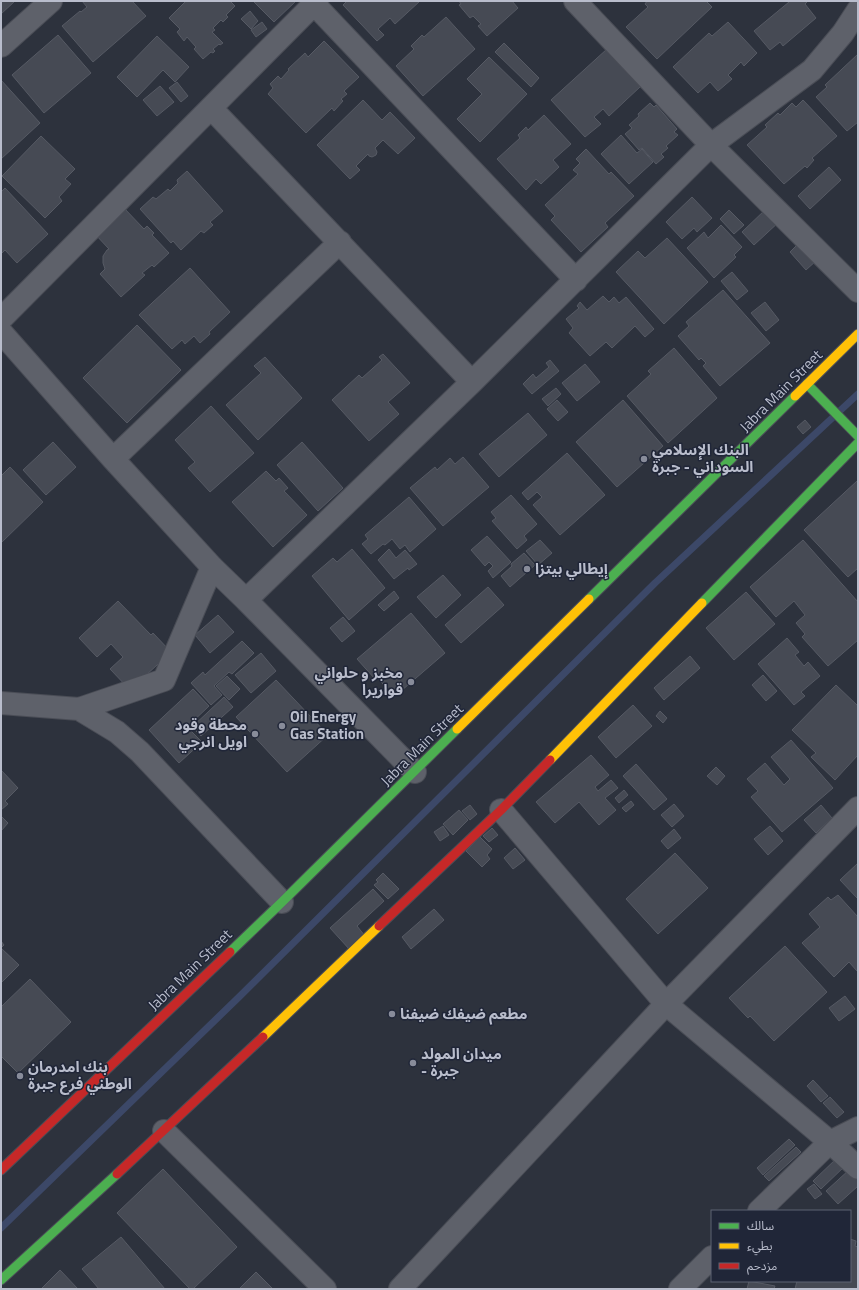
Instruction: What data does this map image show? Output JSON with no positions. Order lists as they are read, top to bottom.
{
  "streets": {
    "street": ["Jabra Main Street"]
  },
  "places": [
    "البنك الإسلامي السوداني - جبرة",
    "إيطالي بيتزا",
    "مخبز و حلواني قواريرا",
    "Oil Energy Gas Station",
    "محطة وقود اويل انرجي",
    "مطعم ضيفك ضيفنا",
    "ميدان المولد - جبرة",
    "بنك امدرمان الوطني فرع جبرة"
  ],
  "legend": ["سالك", "بطيء", "مزدحم"]
}
